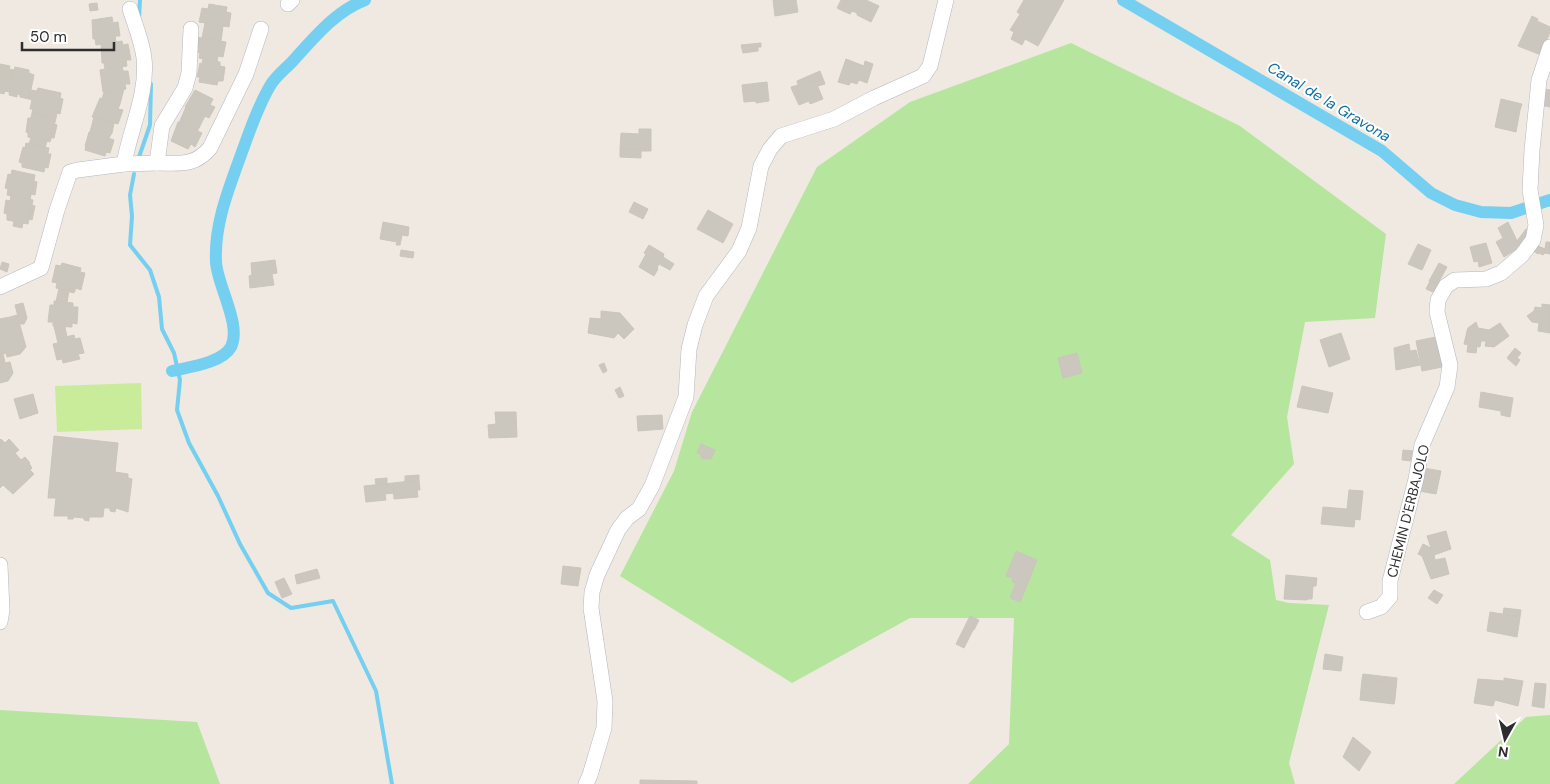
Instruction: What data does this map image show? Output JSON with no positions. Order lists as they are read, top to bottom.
{
  "streets": {
    "street": ["CHEMIN D'ERBAJOLO"]
  },
  "water": ["Canal de la Gravona"],
  "scale_bar": "50 m",
  "north": "bottom"
}
